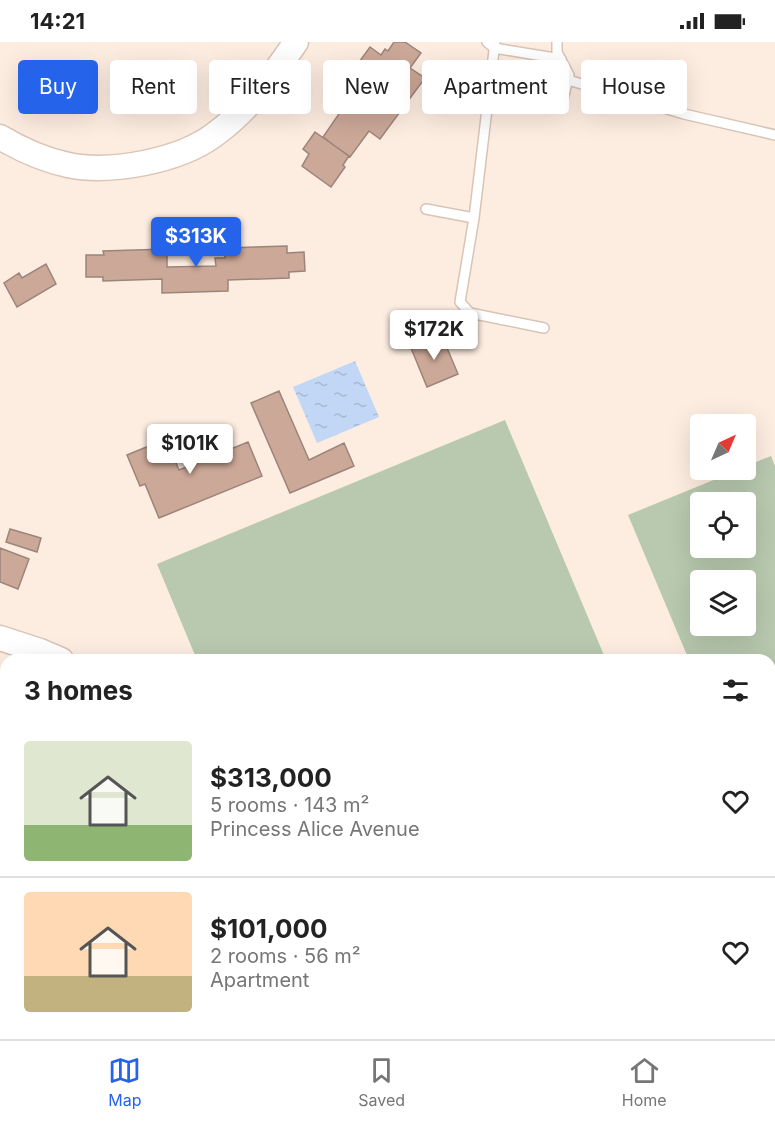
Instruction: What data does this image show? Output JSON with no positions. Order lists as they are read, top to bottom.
{
  "north": "top right",
  "page": {
    "status": "14:21",
    "chip": [
      "Buy",
      "Rent",
      "Filters",
      "New",
      "Apartment",
      "House"
    ],
    "price": ["$313K", "$172K", "$101K"],
    "heading": "3 homes",
    "list": [
      {
        "name": "$313,000",
        "note": "5 rooms · 143 m² · Princess Alice Avenue"
      },
      {
        "name": "$101,000",
        "note": "2 rooms · 56 m² · Apartment"
      }
    ],
    "tabs": ["Map", "Saved", "Home"]
  }
}
